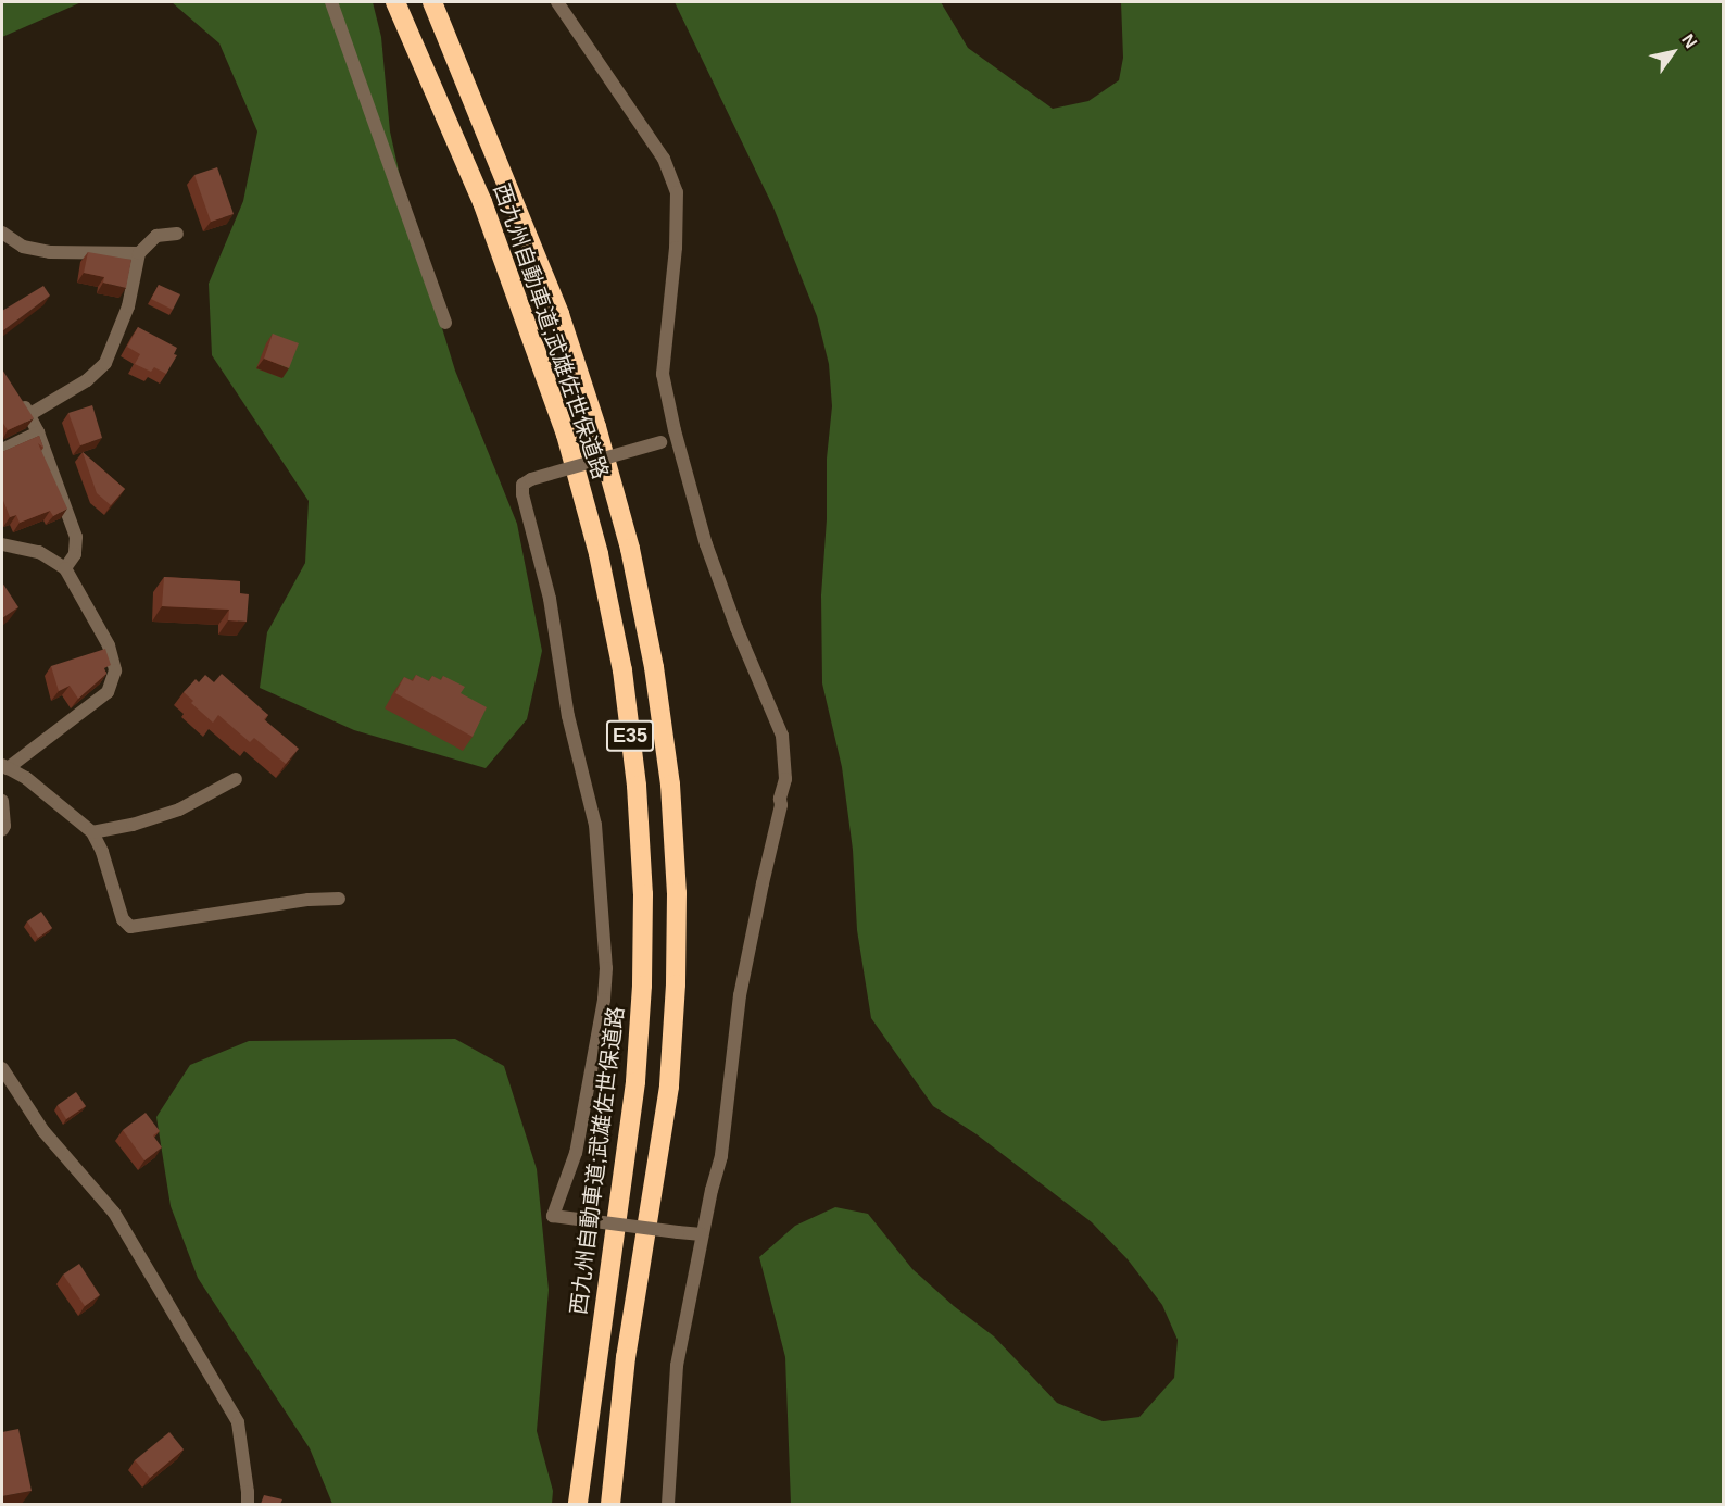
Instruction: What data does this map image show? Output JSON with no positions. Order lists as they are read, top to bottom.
{
  "streets": {
    "highway": ["西九州自動車道;武雄佐世保道路", "E35"]
  },
  "north": "top right"
}
